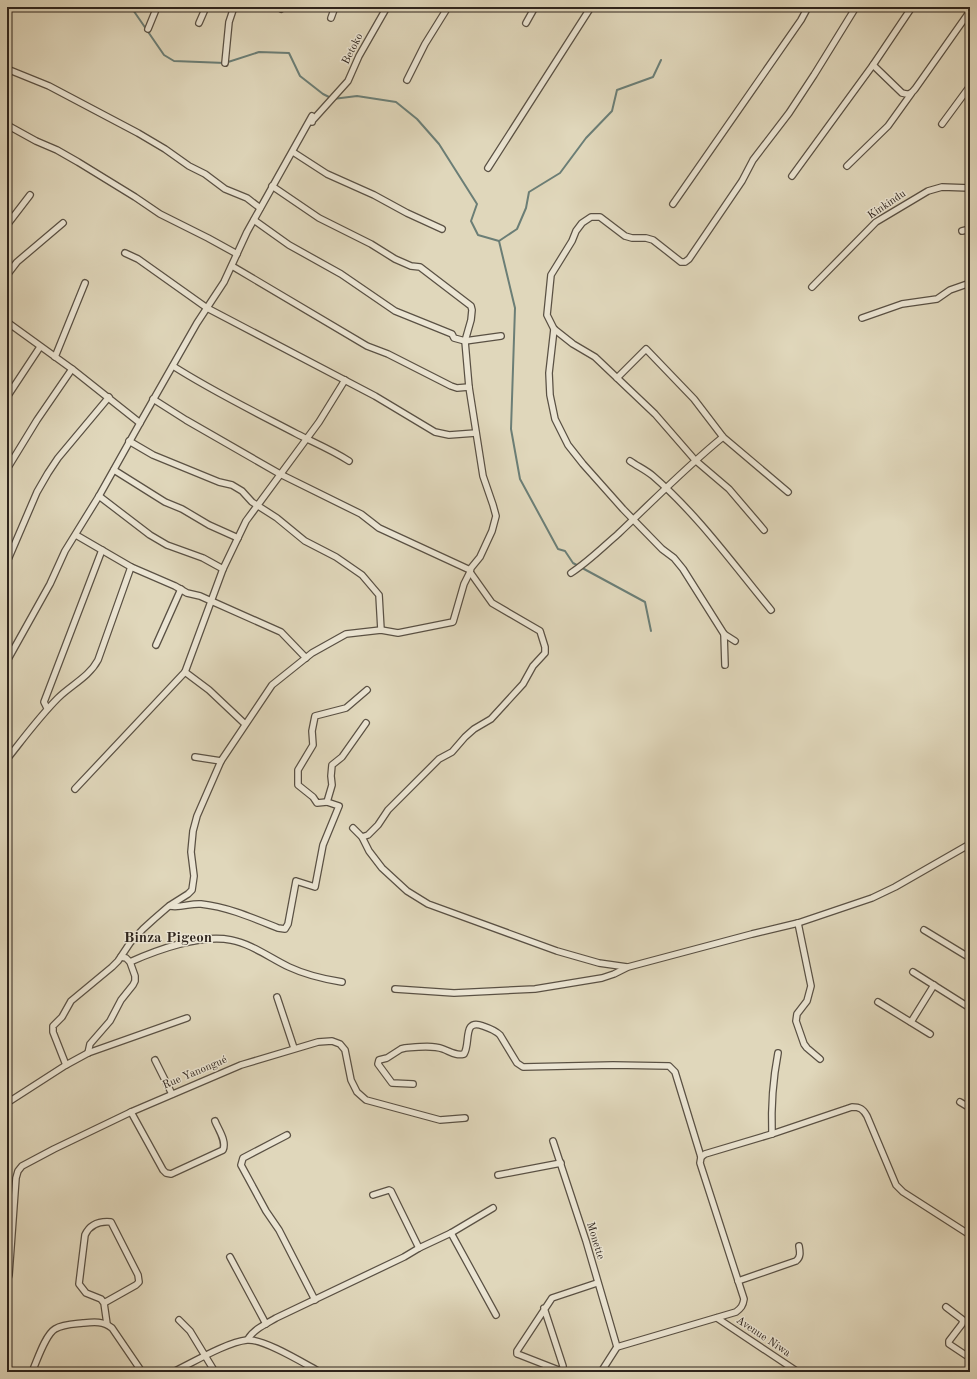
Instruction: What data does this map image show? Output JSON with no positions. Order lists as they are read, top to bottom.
{
  "streets": {
    "street": [
      "Betoko",
      "Kinkindu",
      "Rue Yanongué",
      "Monette",
      "Avenue Niwa"
    ]
  },
  "districts": ["Binza Pigeon"]
}
